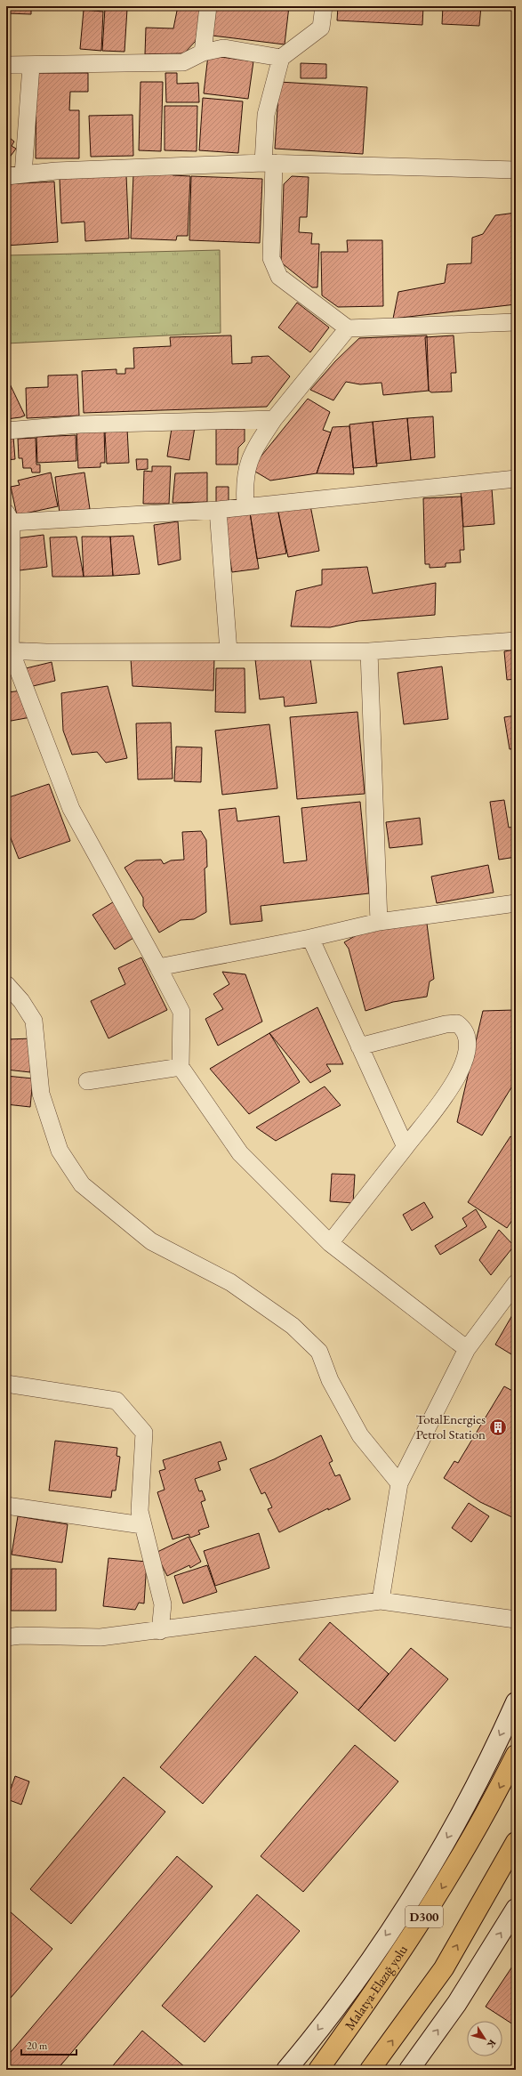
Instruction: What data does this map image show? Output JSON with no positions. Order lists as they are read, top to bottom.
{
  "streets": {
    "highway": ["D300", "Malatya-Elazığ yolu"]
  },
  "places": {
    "building": ["TotalEnergies Petrol Station"]
  },
  "scale_bar": "20 m",
  "north": "bottom right"
}
